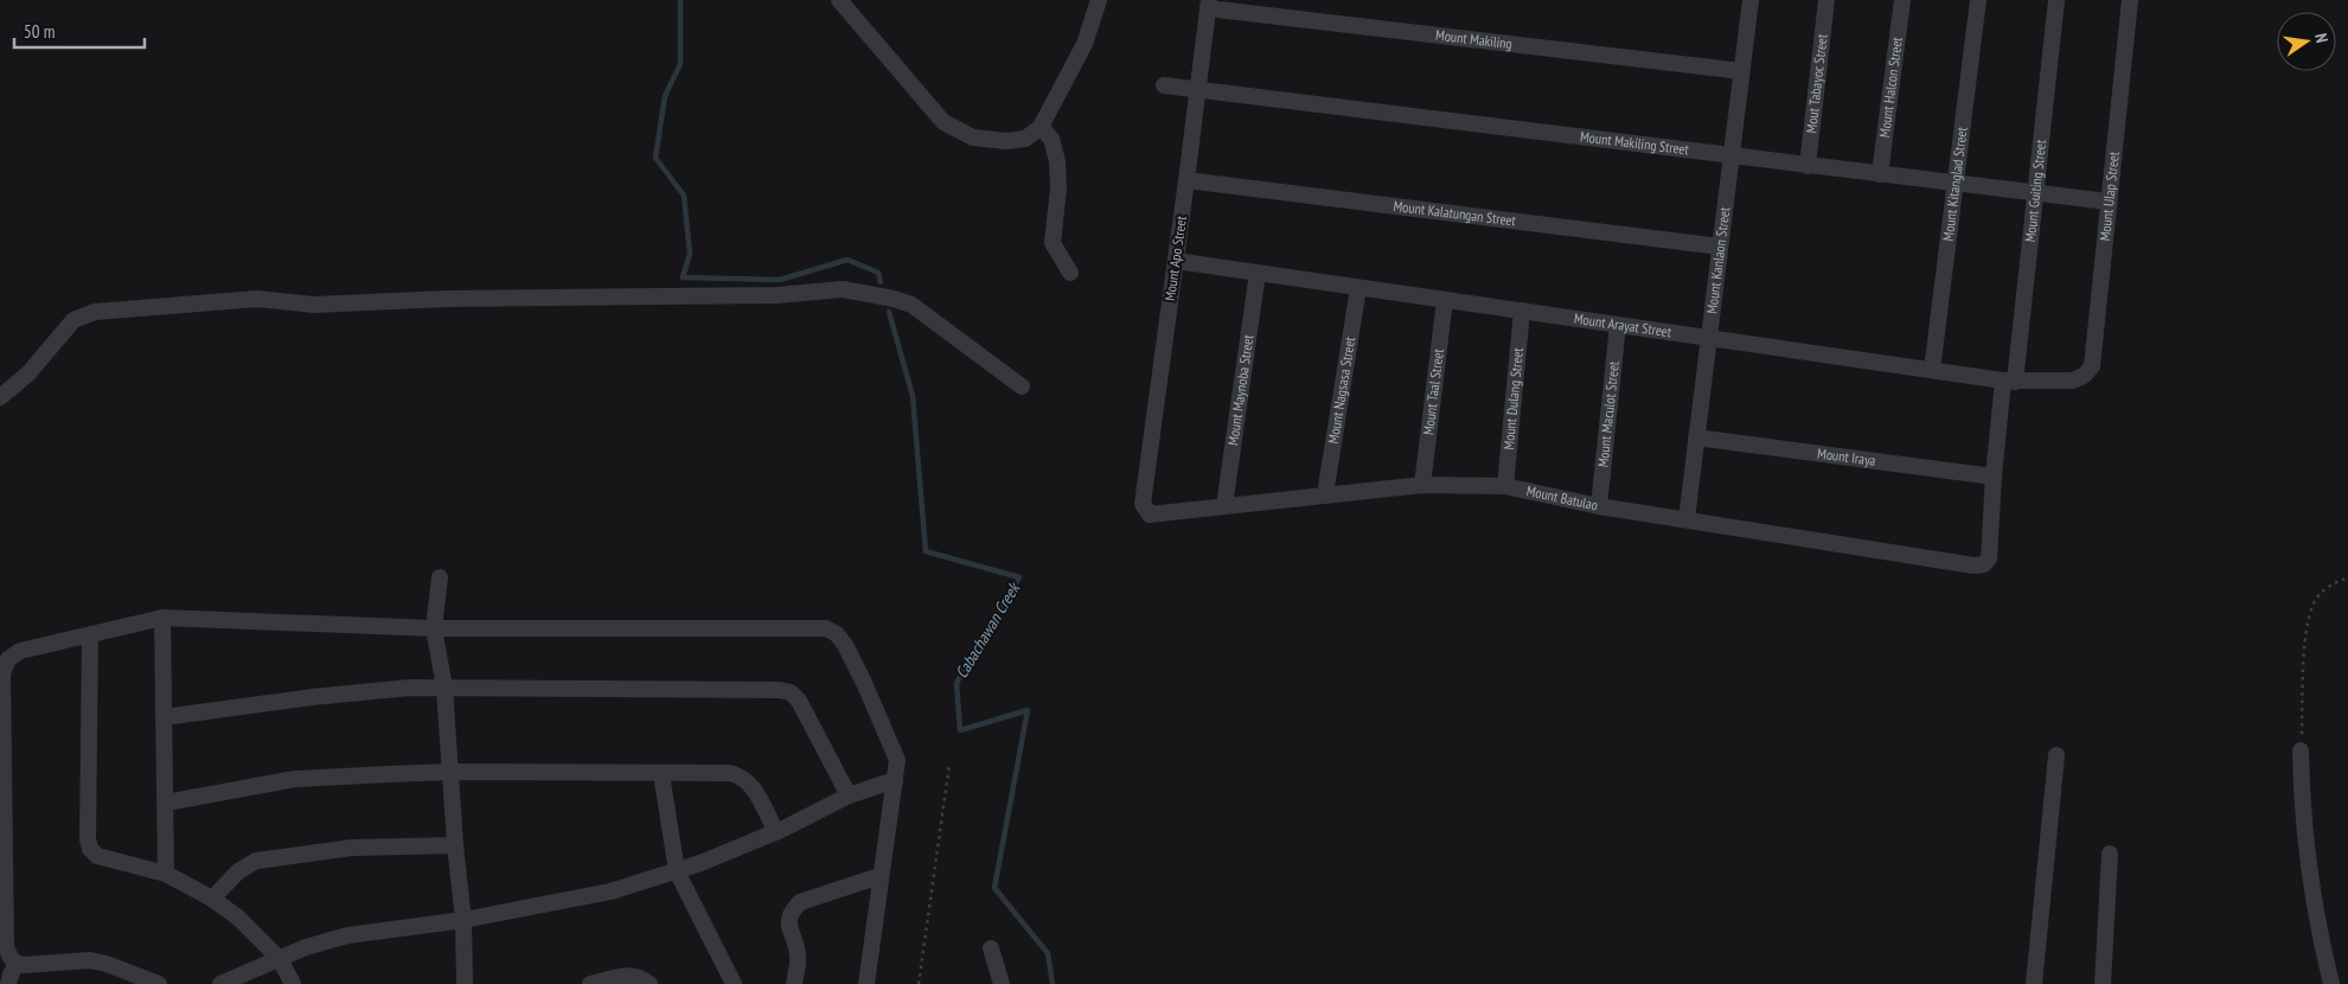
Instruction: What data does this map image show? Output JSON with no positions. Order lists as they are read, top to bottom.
{
  "streets": {
    "street": [
      "Mount Makiling",
      "Mout Tabayoc Street",
      "Mount Halcon Street",
      "Mount Makiling Street",
      "Mount Kitanglad Street",
      "Mount Guiting Street",
      "Mount Ulap Street",
      "Mount Kalatungan Street",
      "Mount Apo Street",
      "Mount Kanlaon Street",
      "Mount Arayat Street",
      "Mount Maynoba Street",
      "Mount Nagsasa Street",
      "Mount Taal Street",
      "Mount Dulang Street",
      "Mount Maculot Street",
      "Mount Iraya",
      "Mount Batulao"
    ]
  },
  "crossings": [
    ["Mount Makiling", "Mount Apo Street"],
    ["Mount Makiling", "Mount Kanlaon Street"],
    ["Mout Tabayoc Street", "Mount Makiling Street"],
    ["Mount Halcon Street", "Mount Makiling Street"],
    ["Mount Makiling Street", "Mount Kitanglad Street"],
    ["Mount Makiling Street", "Mount Guiting Street"],
    ["Mount Makiling Street", "Mount Ulap Street"],
    ["Mount Makiling Street", "Mount Apo Street"],
    ["Mount Makiling Street", "Mount Kanlaon Street"],
    ["Mount Kitanglad Street", "Mount Arayat Street"],
    ["Mount Guiting Street", "Mount Arayat Street"],
    ["Mount Guiting Street", "Mount Iraya"],
    ["Mount Guiting Street", "Mount Batulao"],
    ["Mount Ulap Street", "Mount Arayat Street"],
    ["Mount Kalatungan Street", "Mount Apo Street"],
    ["Mount Kalatungan Street", "Mount Kanlaon Street"],
    ["Mount Apo Street", "Mount Arayat Street"],
    ["Mount Apo Street", "Mount Batulao"],
    ["Mount Kanlaon Street", "Mount Arayat Street"],
    ["Mount Kanlaon Street", "Mount Iraya"],
    ["Mount Kanlaon Street", "Mount Batulao"],
    ["Mount Arayat Street", "Mount Maynoba Street"],
    ["Mount Arayat Street", "Mount Nagsasa Street"],
    ["Mount Arayat Street", "Mount Taal Street"],
    ["Mount Arayat Street", "Mount Dulang Street"],
    ["Mount Arayat Street", "Mount Maculot Street"],
    ["Mount Maynoba Street", "Mount Batulao"],
    ["Mount Nagsasa Street", "Mount Batulao"],
    ["Mount Taal Street", "Mount Batulao"],
    ["Mount Dulang Street", "Mount Batulao"],
    ["Mount Maculot Street", "Mount Batulao"]
  ],
  "water": ["Cabachawan Creek"],
  "scale_bar": "50 m",
  "north": "right"
}
